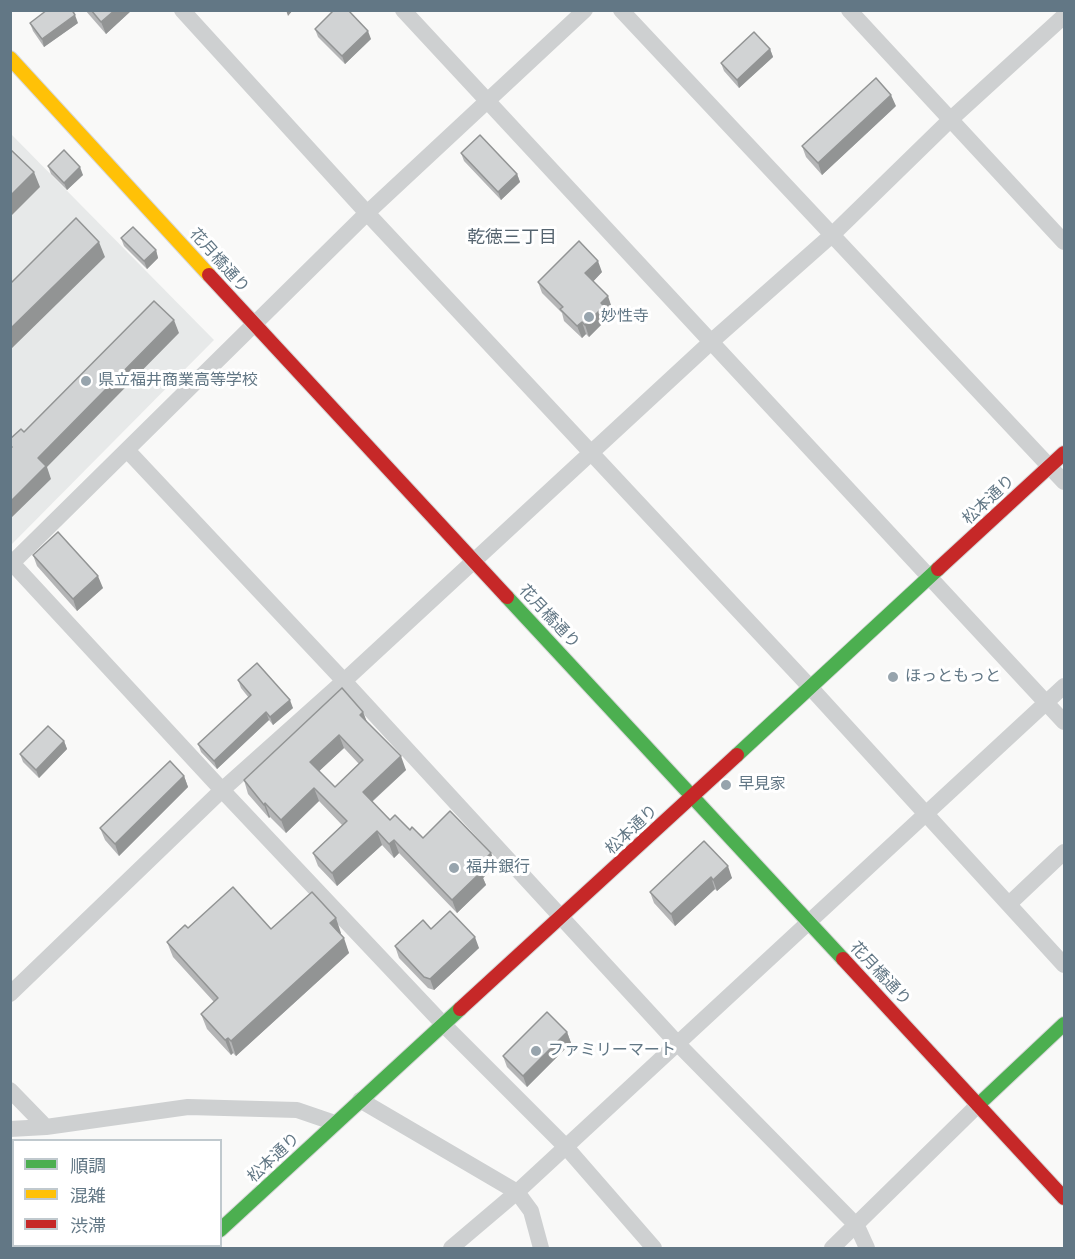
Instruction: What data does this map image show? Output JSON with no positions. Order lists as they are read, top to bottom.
{
  "streets": {
    "street": ["花月橋通り", "松本通り"]
  },
  "crossings": [
    ["花月橋通り", "松本通り"]
  ],
  "districts": ["乾徳三丁目"],
  "places": [
    "妙性寺",
    "県立福井商業高等学校",
    "ほっともっと",
    "早見家",
    "福井銀行",
    "ファミリーマート"
  ],
  "legend": ["順調", "混雑", "渋滞"]
}
